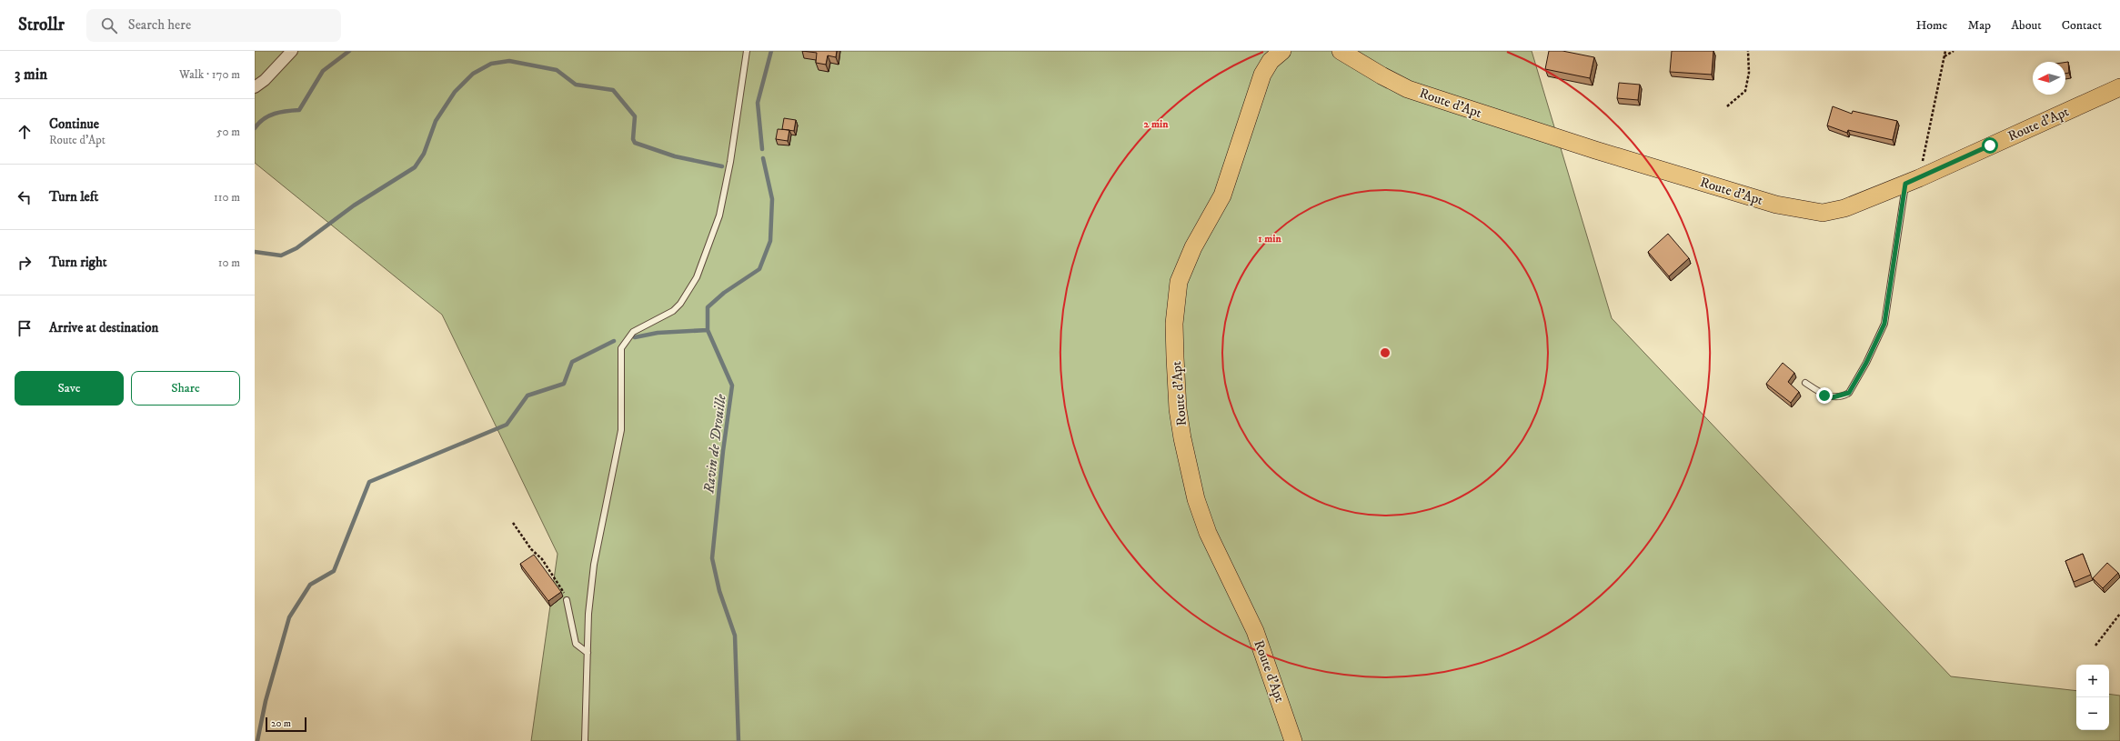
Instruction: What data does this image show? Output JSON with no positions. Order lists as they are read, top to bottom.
{
  "streets": {
    "main road": ["Route d'Apt"]
  },
  "water": ["Ravin de Drouille"],
  "scale_bar": "20 m",
  "north": "left",
  "page": {
    "header": "Strollr",
    "search": "Search here",
    "nav": [
      "Home",
      "Map",
      "About",
      "Contact"
    ],
    "heading": ["3 min", "Walk · 170 m"],
    "list": [
      ["Continue", "Route d'Apt", "50 m"],
      ["Turn left", "110 m"],
      ["Turn right", "10 m"],
      "Arrive at destination"
    ],
    "buttons": ["Save", "Share"],
    "map_buttons": ["+", "−"],
    "scale": "20 m"
  },
  "rings": ["2 min", "1 min"]
}
